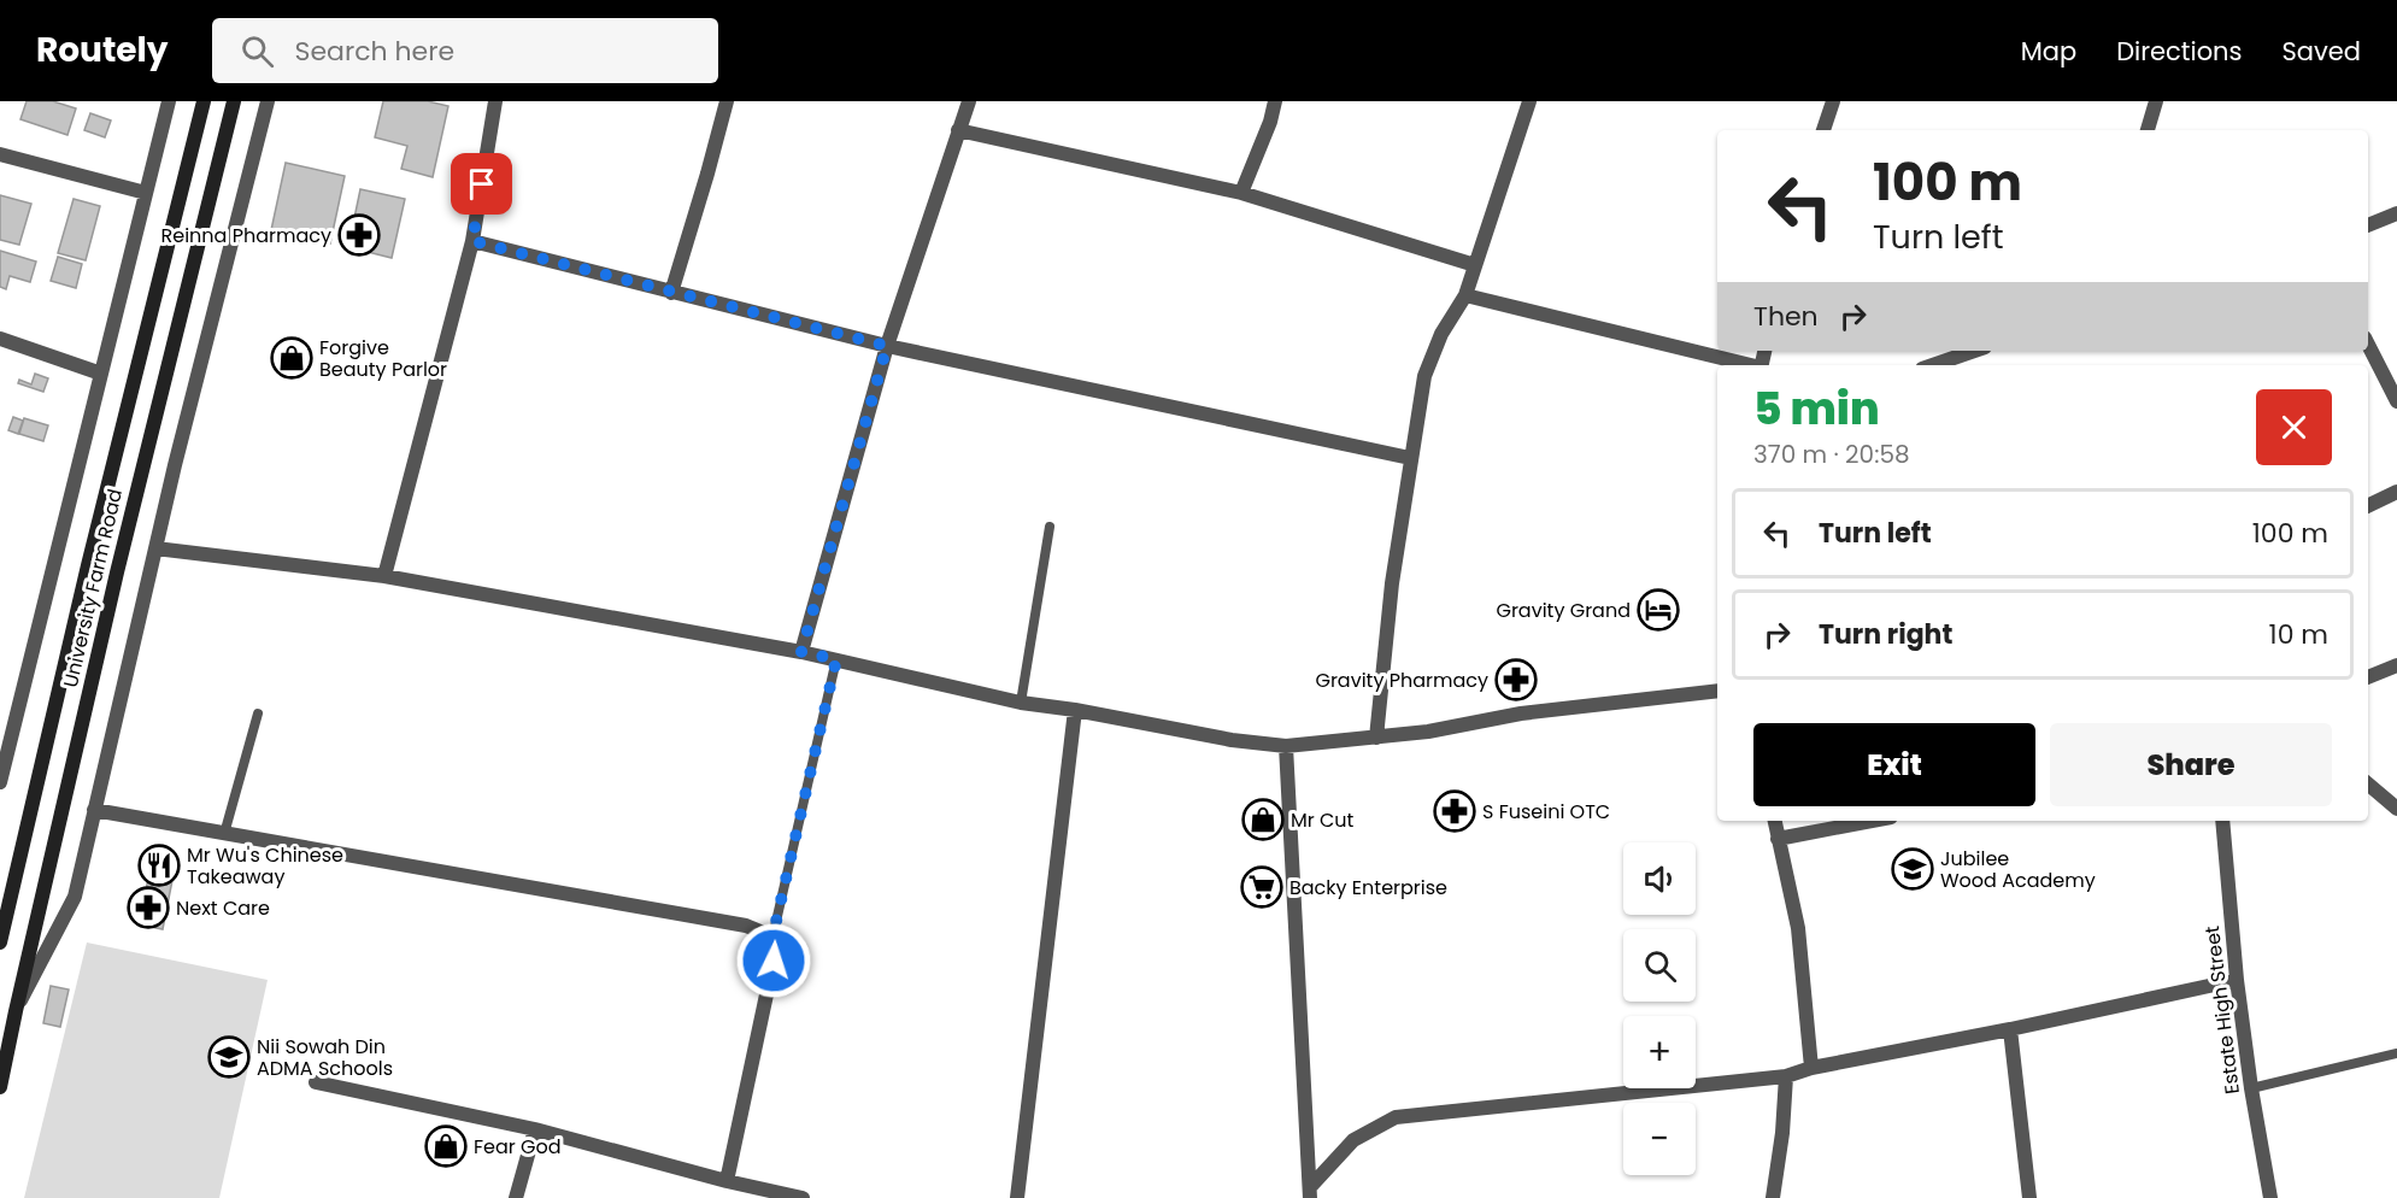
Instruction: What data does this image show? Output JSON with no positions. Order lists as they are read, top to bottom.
{
  "streets": {
    "street": ["University Farm Road", "Estate High Street"]
  },
  "places": {
    "pharmacy": [
      "Reinna Pharmacy",
      "Gravity Pharmacy",
      "S Fuseini OTC",
      "Next Care"
    ],
    "shop": ["Forgive Beauty Parlor", "Mr Cut", "Fear God"],
    "hotel": ["Gravity Grand"],
    "restaurant": ["Mr Wu's Chinese Takeaway"],
    "school or university": ["Jubilee Wood Academy", "Nii Sowah Din ADMA Schools"],
    "supermarket": ["Backy Enterprise"]
  },
  "page": {
    "header": "Routely",
    "search": "Search here",
    "nav": ["Map", "Directions", "Saved"],
    "turn": ["100 m", "Turn left"],
    "then": "Then",
    "heading": ["5 min", "370 m · 20:58"],
    "list": [
      {
        "name": "Turn left",
        "value": "100 m"
      },
      {
        "name": "Turn right",
        "value": "10 m"
      }
    ],
    "buttons": ["Exit", "Share"],
    "map_buttons": ["+", "−"]
  }
}
